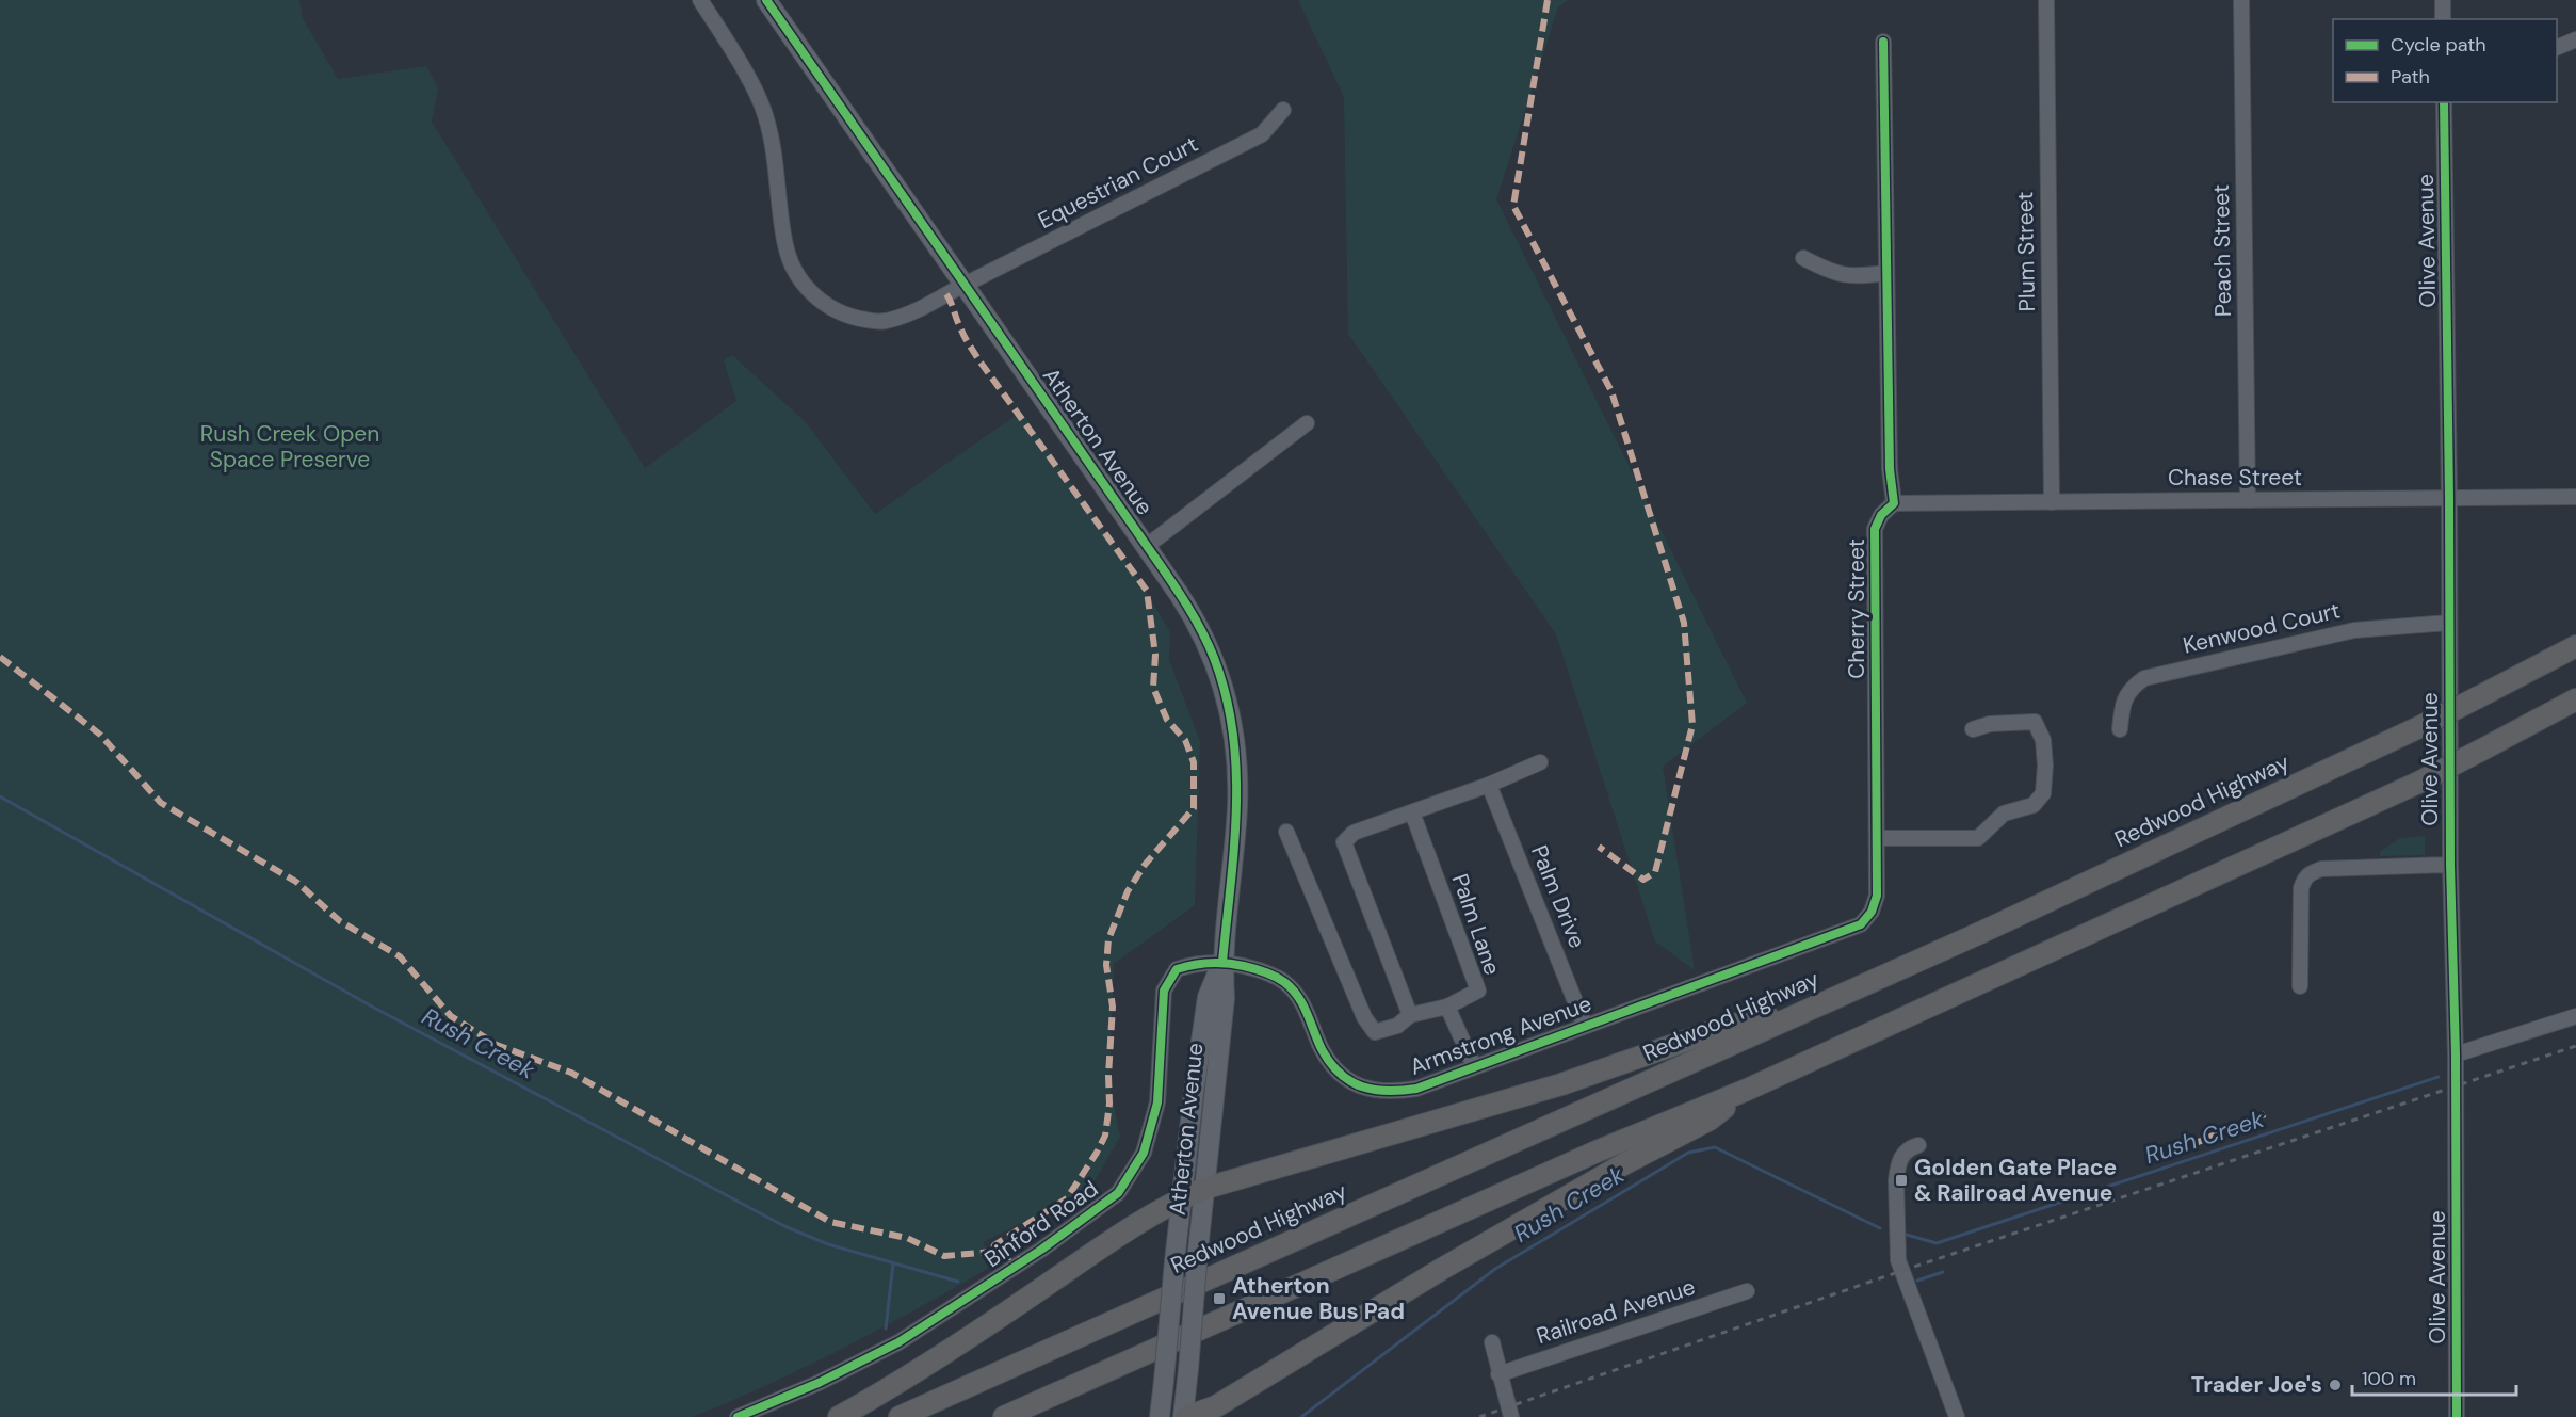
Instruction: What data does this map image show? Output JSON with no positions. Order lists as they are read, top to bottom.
{
  "streets": {
    "highway": ["Redwood Highway"],
    "main road": ["Atherton Avenue"],
    "street": [
      "Equestrian Court",
      "Olive Avenue",
      "Peach Street",
      "Plum Street",
      "Chase Street",
      "Cherry Street",
      "Kenwood Court",
      "Palm Drive",
      "Palm Lane",
      "Armstrong Avenue",
      "Binford Road",
      "Railroad Avenue"
    ]
  },
  "crossings": [
    ["Equestrian Court", "Atherton Avenue"],
    ["Olive Avenue", "Chase Street"],
    ["Olive Avenue", "Kenwood Court"],
    ["Peach Street", "Chase Street"],
    ["Plum Street", "Chase Street"],
    ["Atherton Avenue", "Armstrong Avenue"],
    ["Atherton Avenue", "Binford Road"],
    ["Chase Street", "Cherry Street"],
    ["Cherry Street", "Armstrong Avenue"],
    ["Palm Drive", "Armstrong Avenue"],
    ["Armstrong Avenue", "Binford Road"]
  ],
  "water": ["Rush Creek"],
  "parks": ["Rush Creek Open Space Preserve"],
  "places": {
    "transit": ["Golden Gate Place & Railroad Avenue", "Atherton Avenue Bus Pad"],
    "other": ["Trader Joe's"]
  },
  "legend": ["Cycle path", "Path"],
  "scale_bar": "100 m"
}
